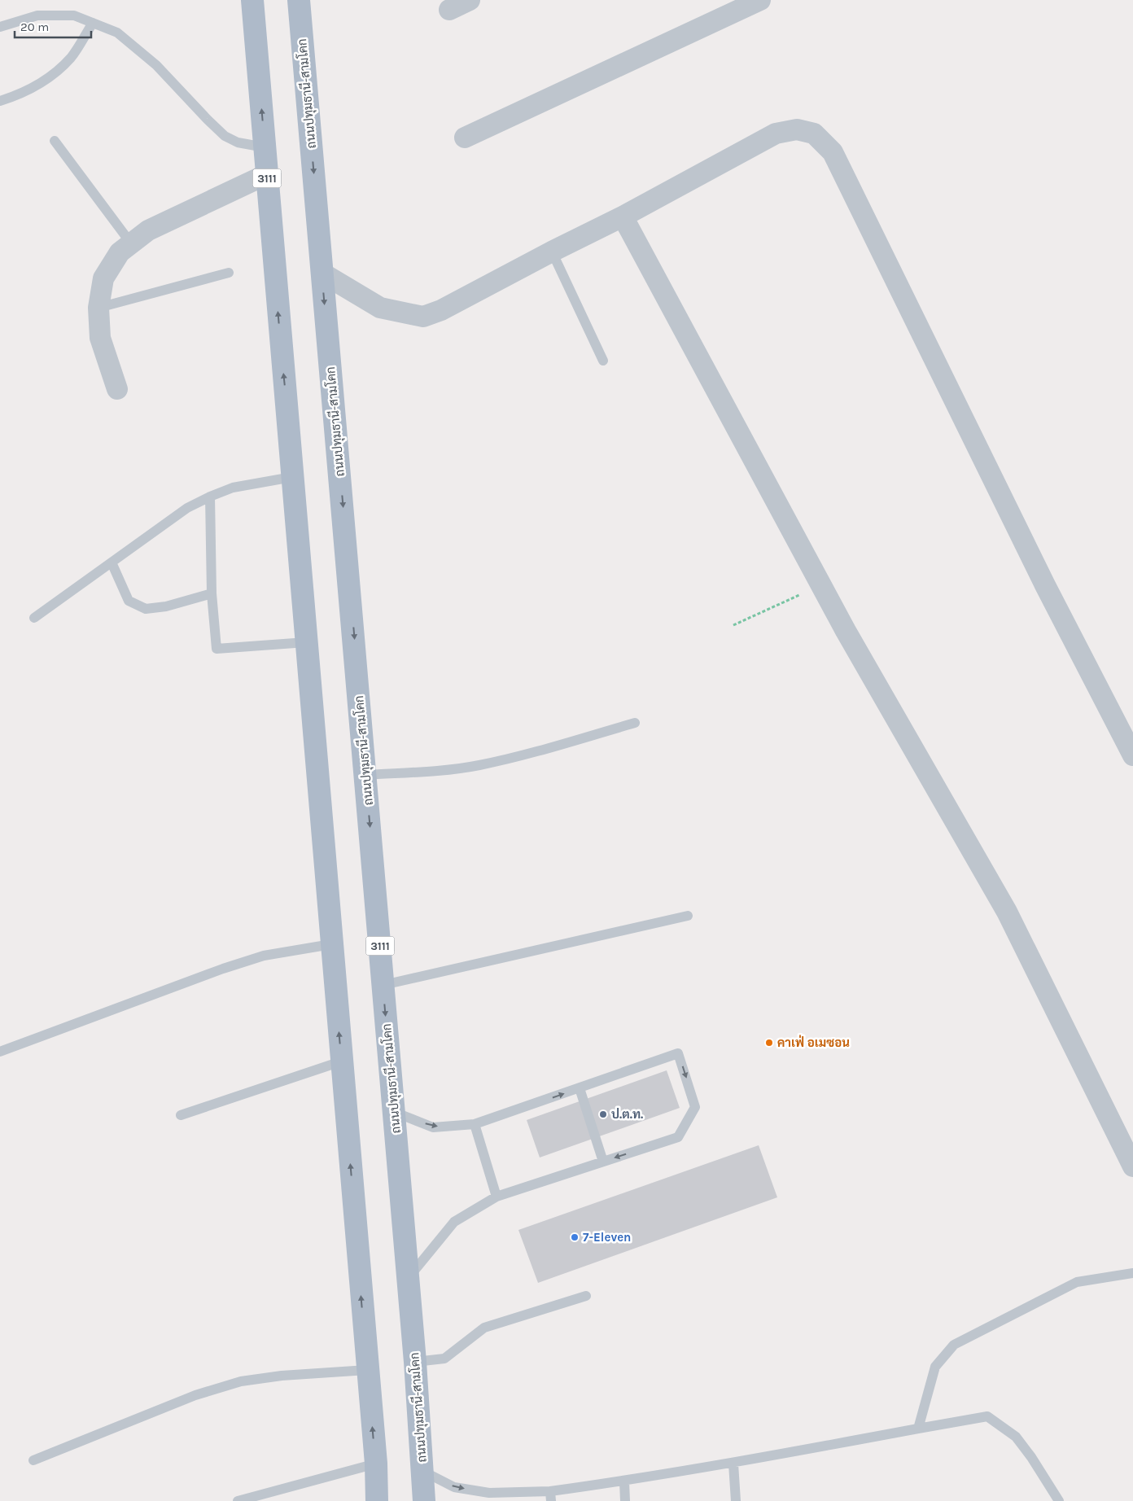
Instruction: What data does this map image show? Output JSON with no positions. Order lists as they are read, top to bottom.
{
  "streets": {
    "main road": ["ถนนปทุมธานี-สามโคก", "3111"]
  },
  "places": ["คาเฟ่ อเมซอน", "ป.ต.ท.", "7-Eleven"],
  "scale_bar": "20 m"
}
